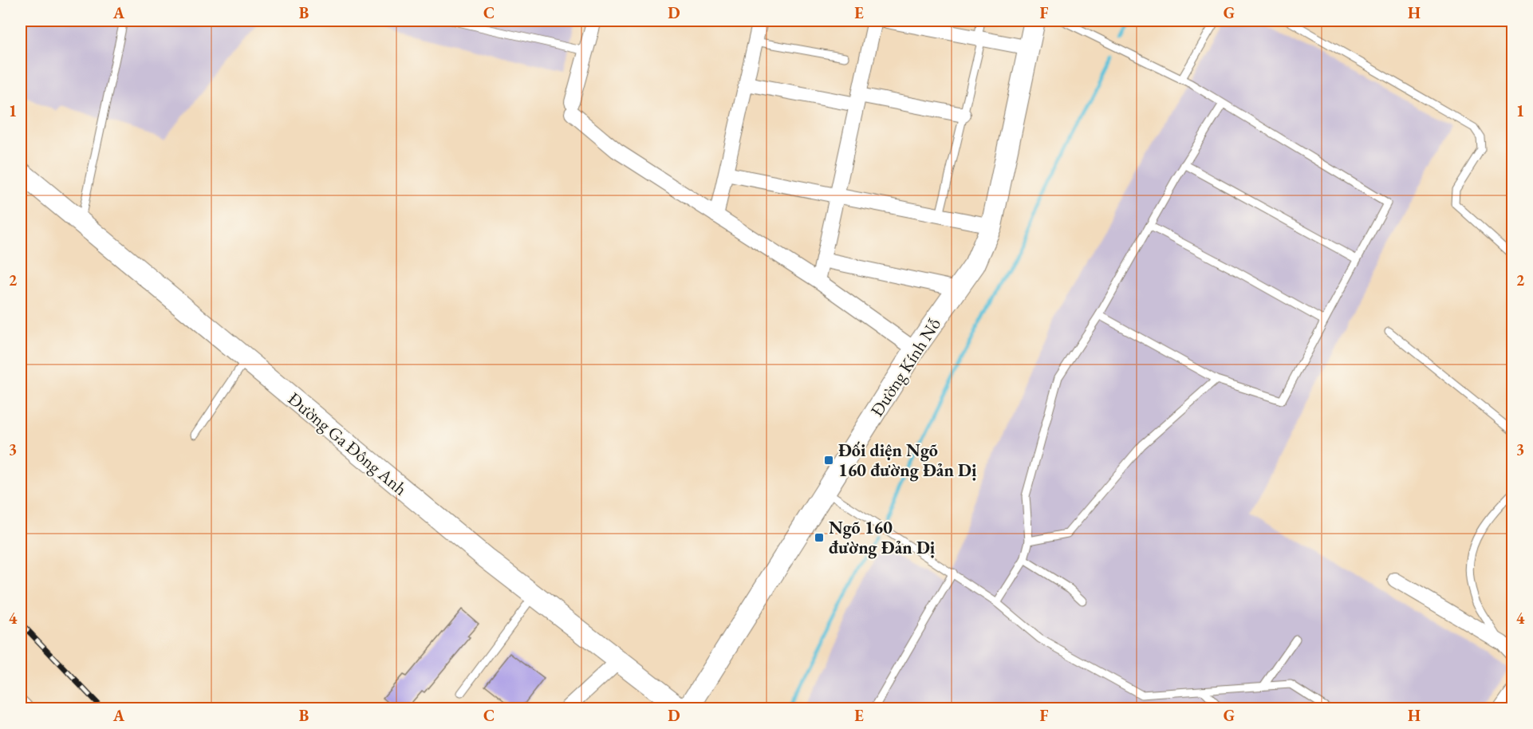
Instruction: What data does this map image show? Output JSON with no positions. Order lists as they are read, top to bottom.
{
  "streets": {
    "street": ["Đường Kính Nỗ", "Đường Ga Đông Anh"]
  },
  "places": {
    "transit": ["Đối diện Ngõ 160 đường Đản Dị", "Ngõ 160 đường Đản Dị"]
  },
  "grid": {
    "columns": [
      "A",
      "B",
      "C",
      "D",
      "E",
      "F",
      "G",
      "H"
    ],
    "rows": [
      "1",
      "2",
      "3",
      "4"
    ]
  }
}
